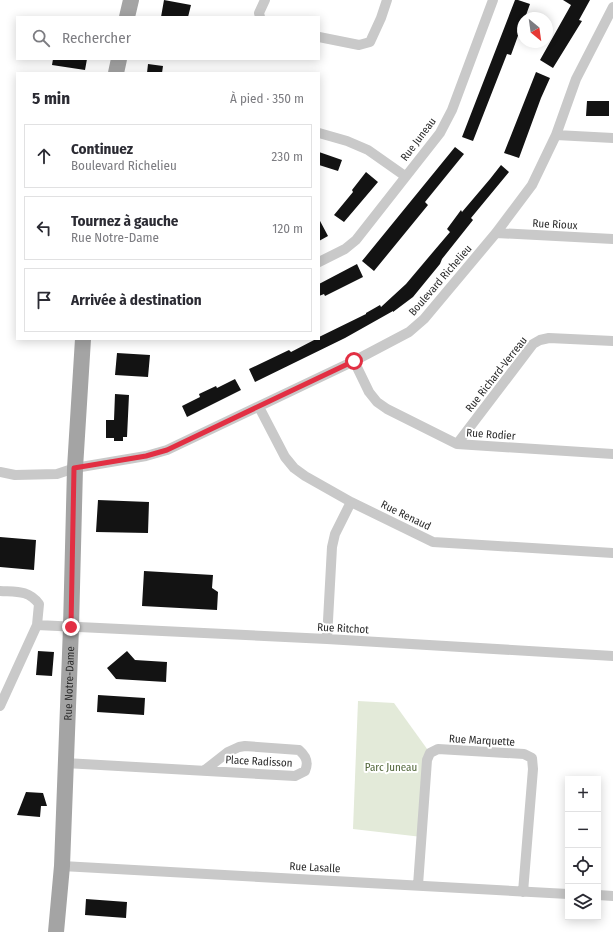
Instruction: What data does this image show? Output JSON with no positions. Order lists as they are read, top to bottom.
{
  "streets": {
    "main road": ["Rue Notre-Dame"],
    "street": [
      "Rue Juneau",
      "Rue Rioux",
      "Boulevard Richelieu",
      "Rue Richard-Verreau",
      "Rue Rodier",
      "Rue Renaud",
      "Rue Ritchot",
      "Rue Marquette",
      "Place Radisson",
      "Rue Lasalle"
    ]
  },
  "crossings": [
    ["Rue Rioux", "Boulevard Richelieu"],
    ["Boulevard Richelieu", "Rue Rodier"],
    ["Boulevard Richelieu", "Rue Renaud"],
    ["Boulevard Richelieu", "Rue Notre-Dame"],
    ["Rue Richard-Verreau", "Rue Rodier"],
    ["Rue Ritchot", "Rue Notre-Dame"],
    ["Rue Notre-Dame", "Place Radisson"],
    ["Rue Notre-Dame", "Rue Lasalle"],
    ["Rue Marquette", "Rue Lasalle"]
  ],
  "parks": ["Parc Juneau"],
  "north": "bottom right",
  "page": {
    "search": "Rechercher",
    "heading": ["5 min", "À pied · 350 m"],
    "list": [
      ["Continuez", "Boulevard Richelieu", "230 m"],
      ["Tournez à gauche", "Rue Notre-Dame", "120 m"],
      "Arrivée à destination"
    ],
    "map_buttons": ["+", "−"]
  }
}
